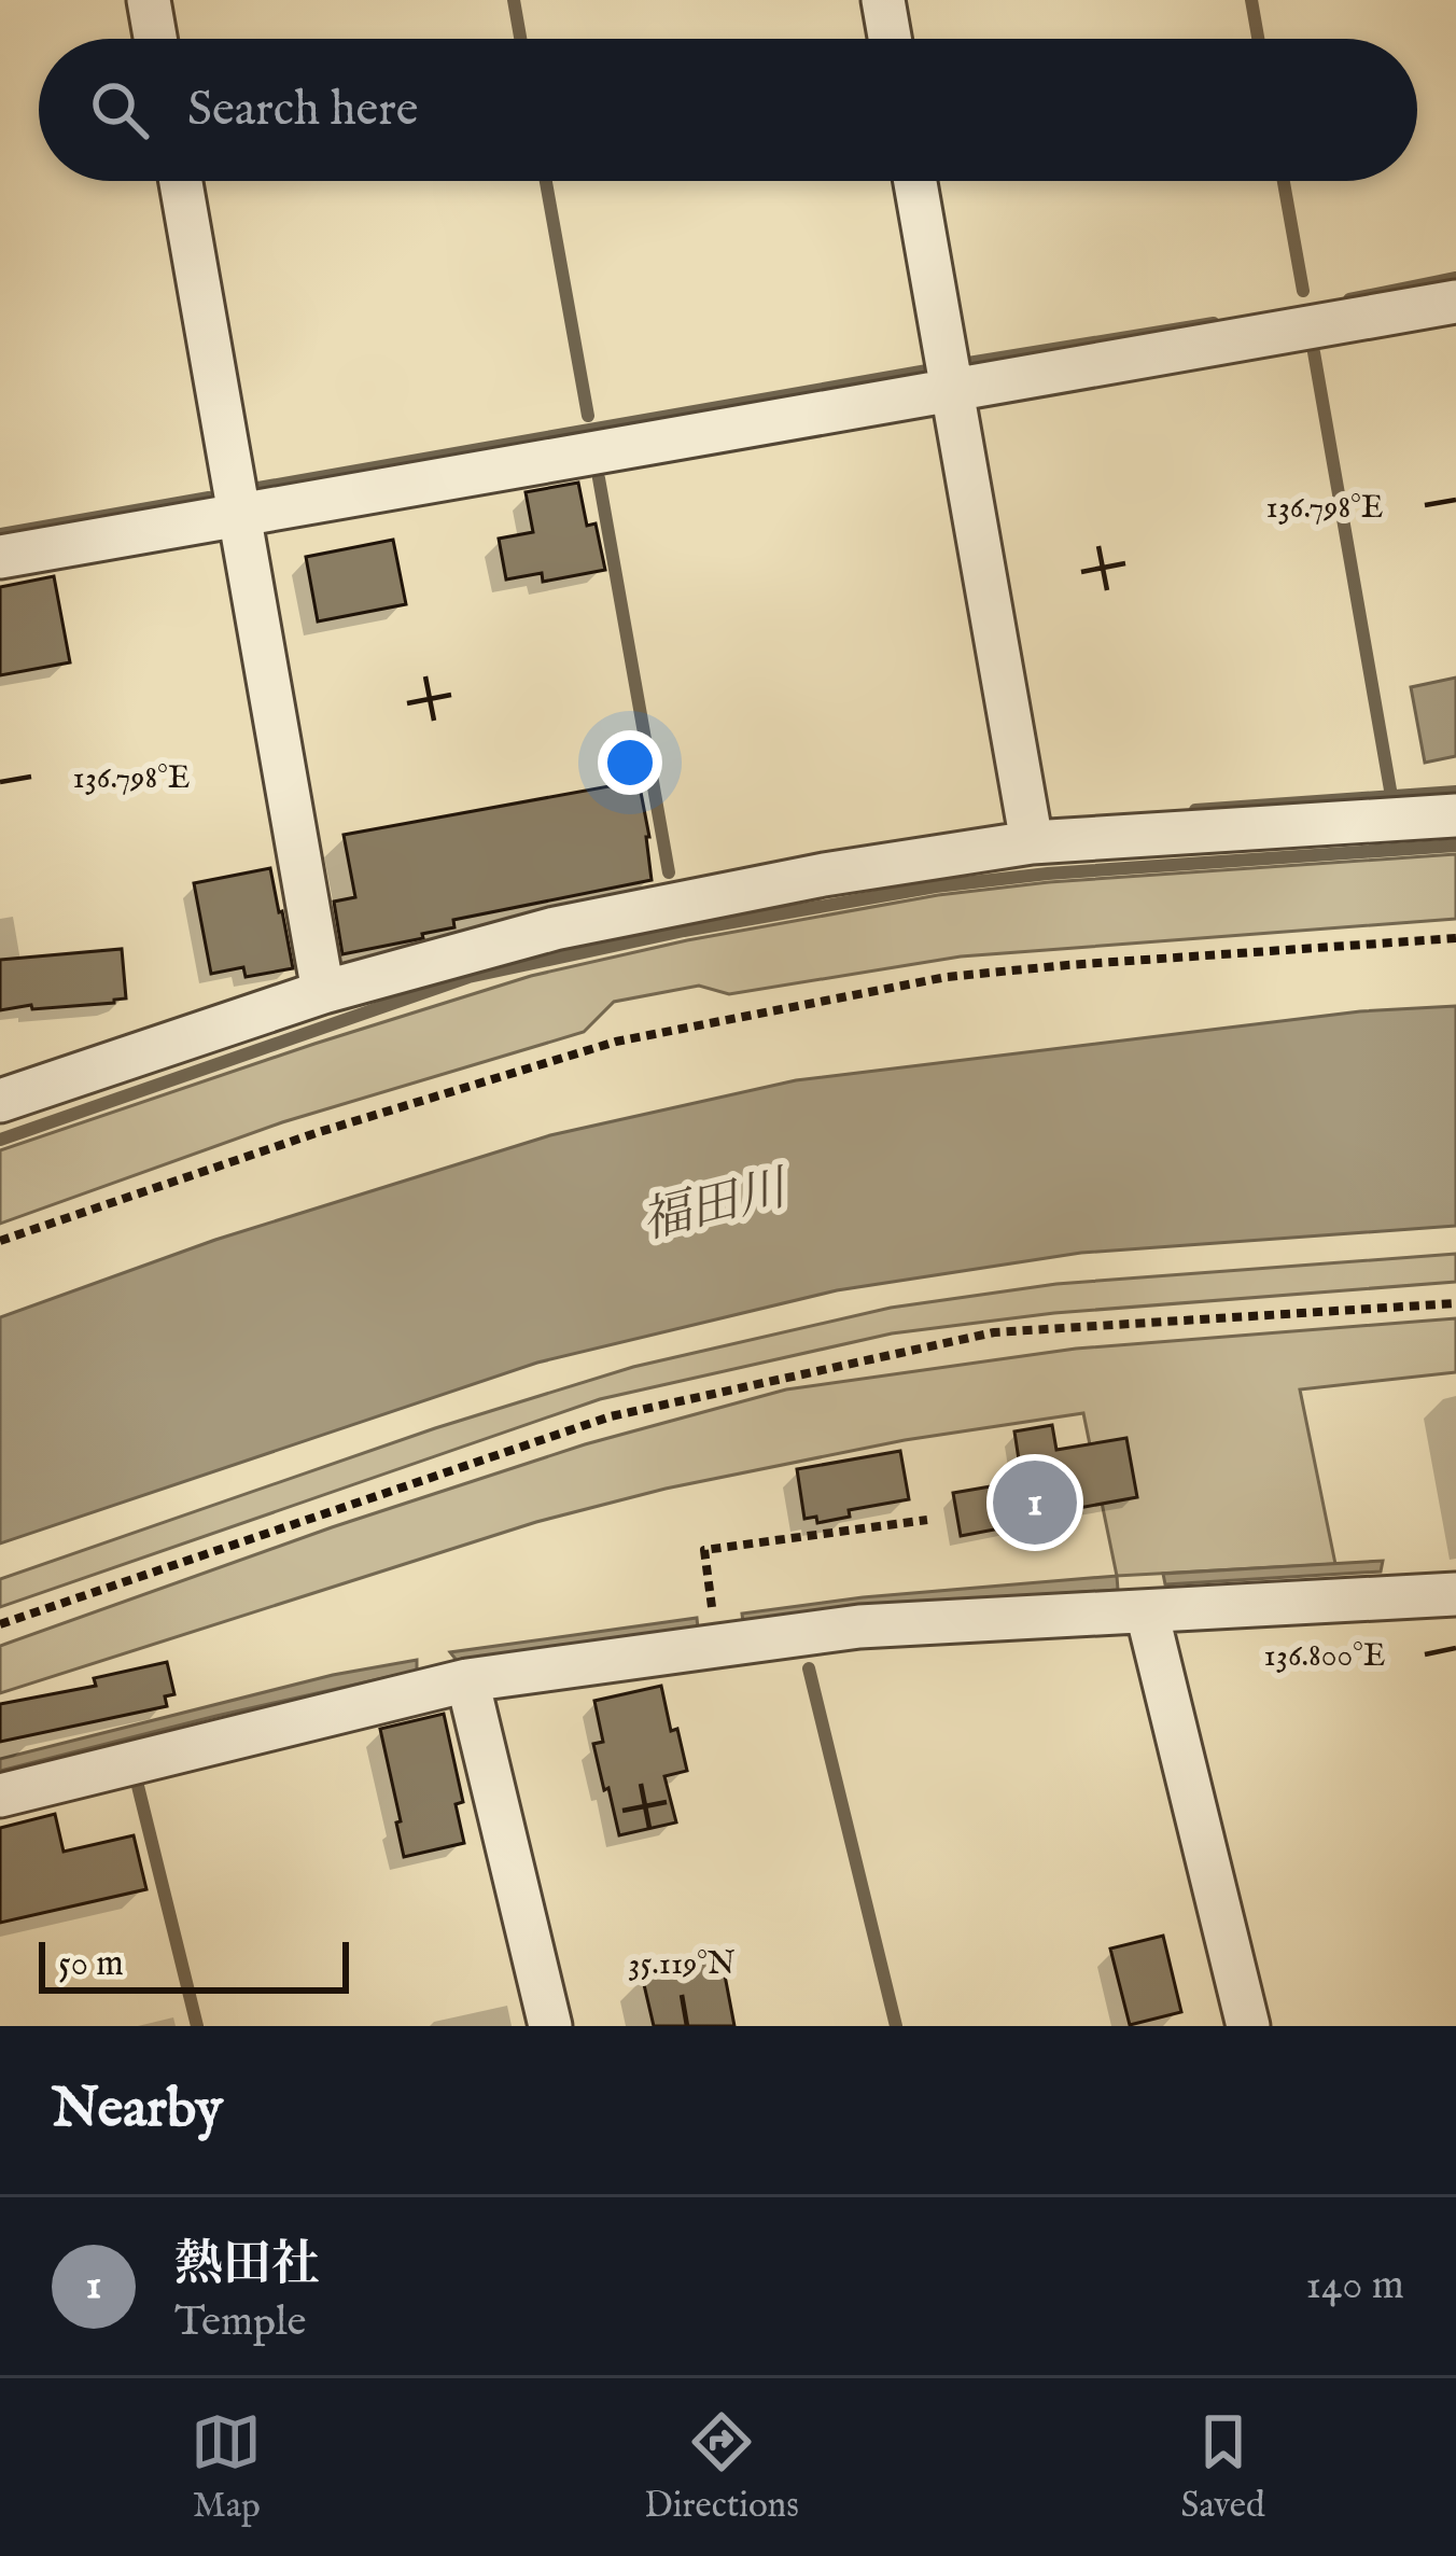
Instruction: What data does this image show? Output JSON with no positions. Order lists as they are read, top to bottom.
{
  "water": ["福田川"],
  "scale_bar": "50 m",
  "page": {
    "search": "Search here",
    "pins": "1",
    "scale": "50 m",
    "heading": "Nearby",
    "list": [
      {
        "mark": "1",
        "name": "熱田社",
        "note": "Temple",
        "value": "140 m"
      }
    ],
    "nav": ["Map", "Directions", "Saved"]
  },
  "coordinates": ["136.798°E", "136.800°E", "35.119°N"]
}
